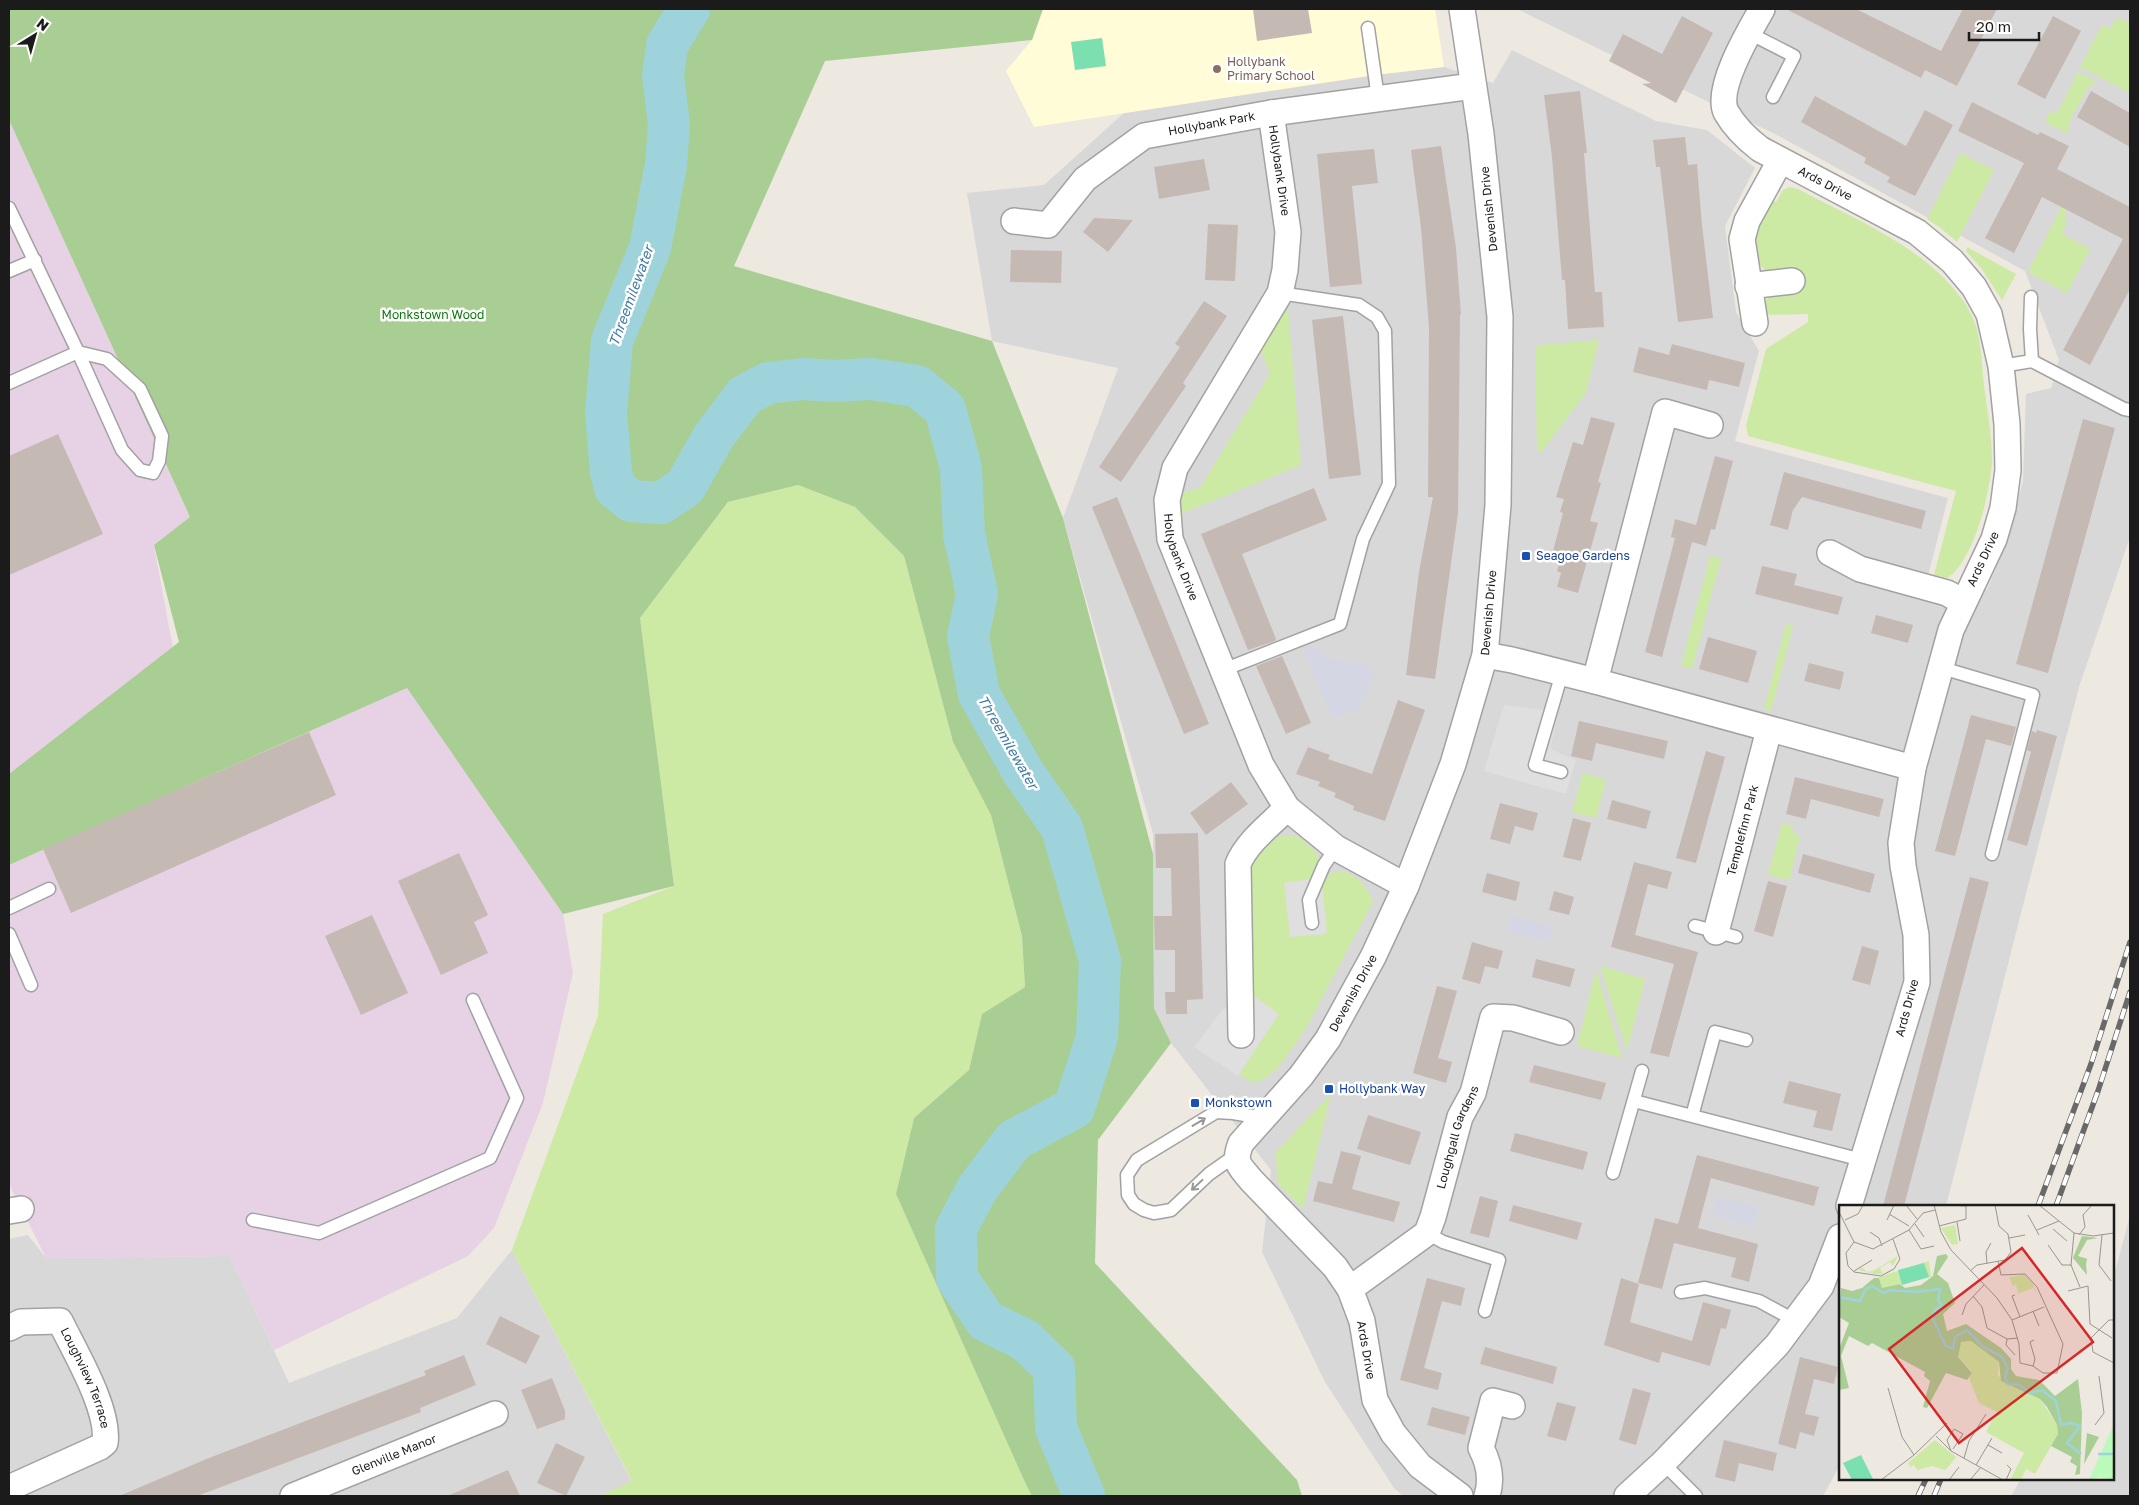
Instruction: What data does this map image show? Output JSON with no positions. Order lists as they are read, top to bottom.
{
  "streets": {
    "street": [
      "Hollybank Park",
      "Hollybank Drive",
      "Ards Drive",
      "Devenish Drive",
      "Templefinn Park",
      "Loughgall Gardens",
      "Loughview Terrace",
      "Glenville Manor"
    ]
  },
  "crossings": [
    ["Hollybank Park", "Hollybank Drive"],
    ["Hollybank Park", "Devenish Drive"],
    ["Hollybank Drive", "Devenish Drive"],
    ["Ards Drive", "Devenish Drive"]
  ],
  "water": ["Threemilewater"],
  "parks": ["Monkstown Wood"],
  "places": {
    "other": ["Hollybank Primary School"],
    "transit": ["Seagoe Gardens", "Hollybank Way", "Monkstown"]
  },
  "scale_bar": "20 m",
  "north": "top right"
}
